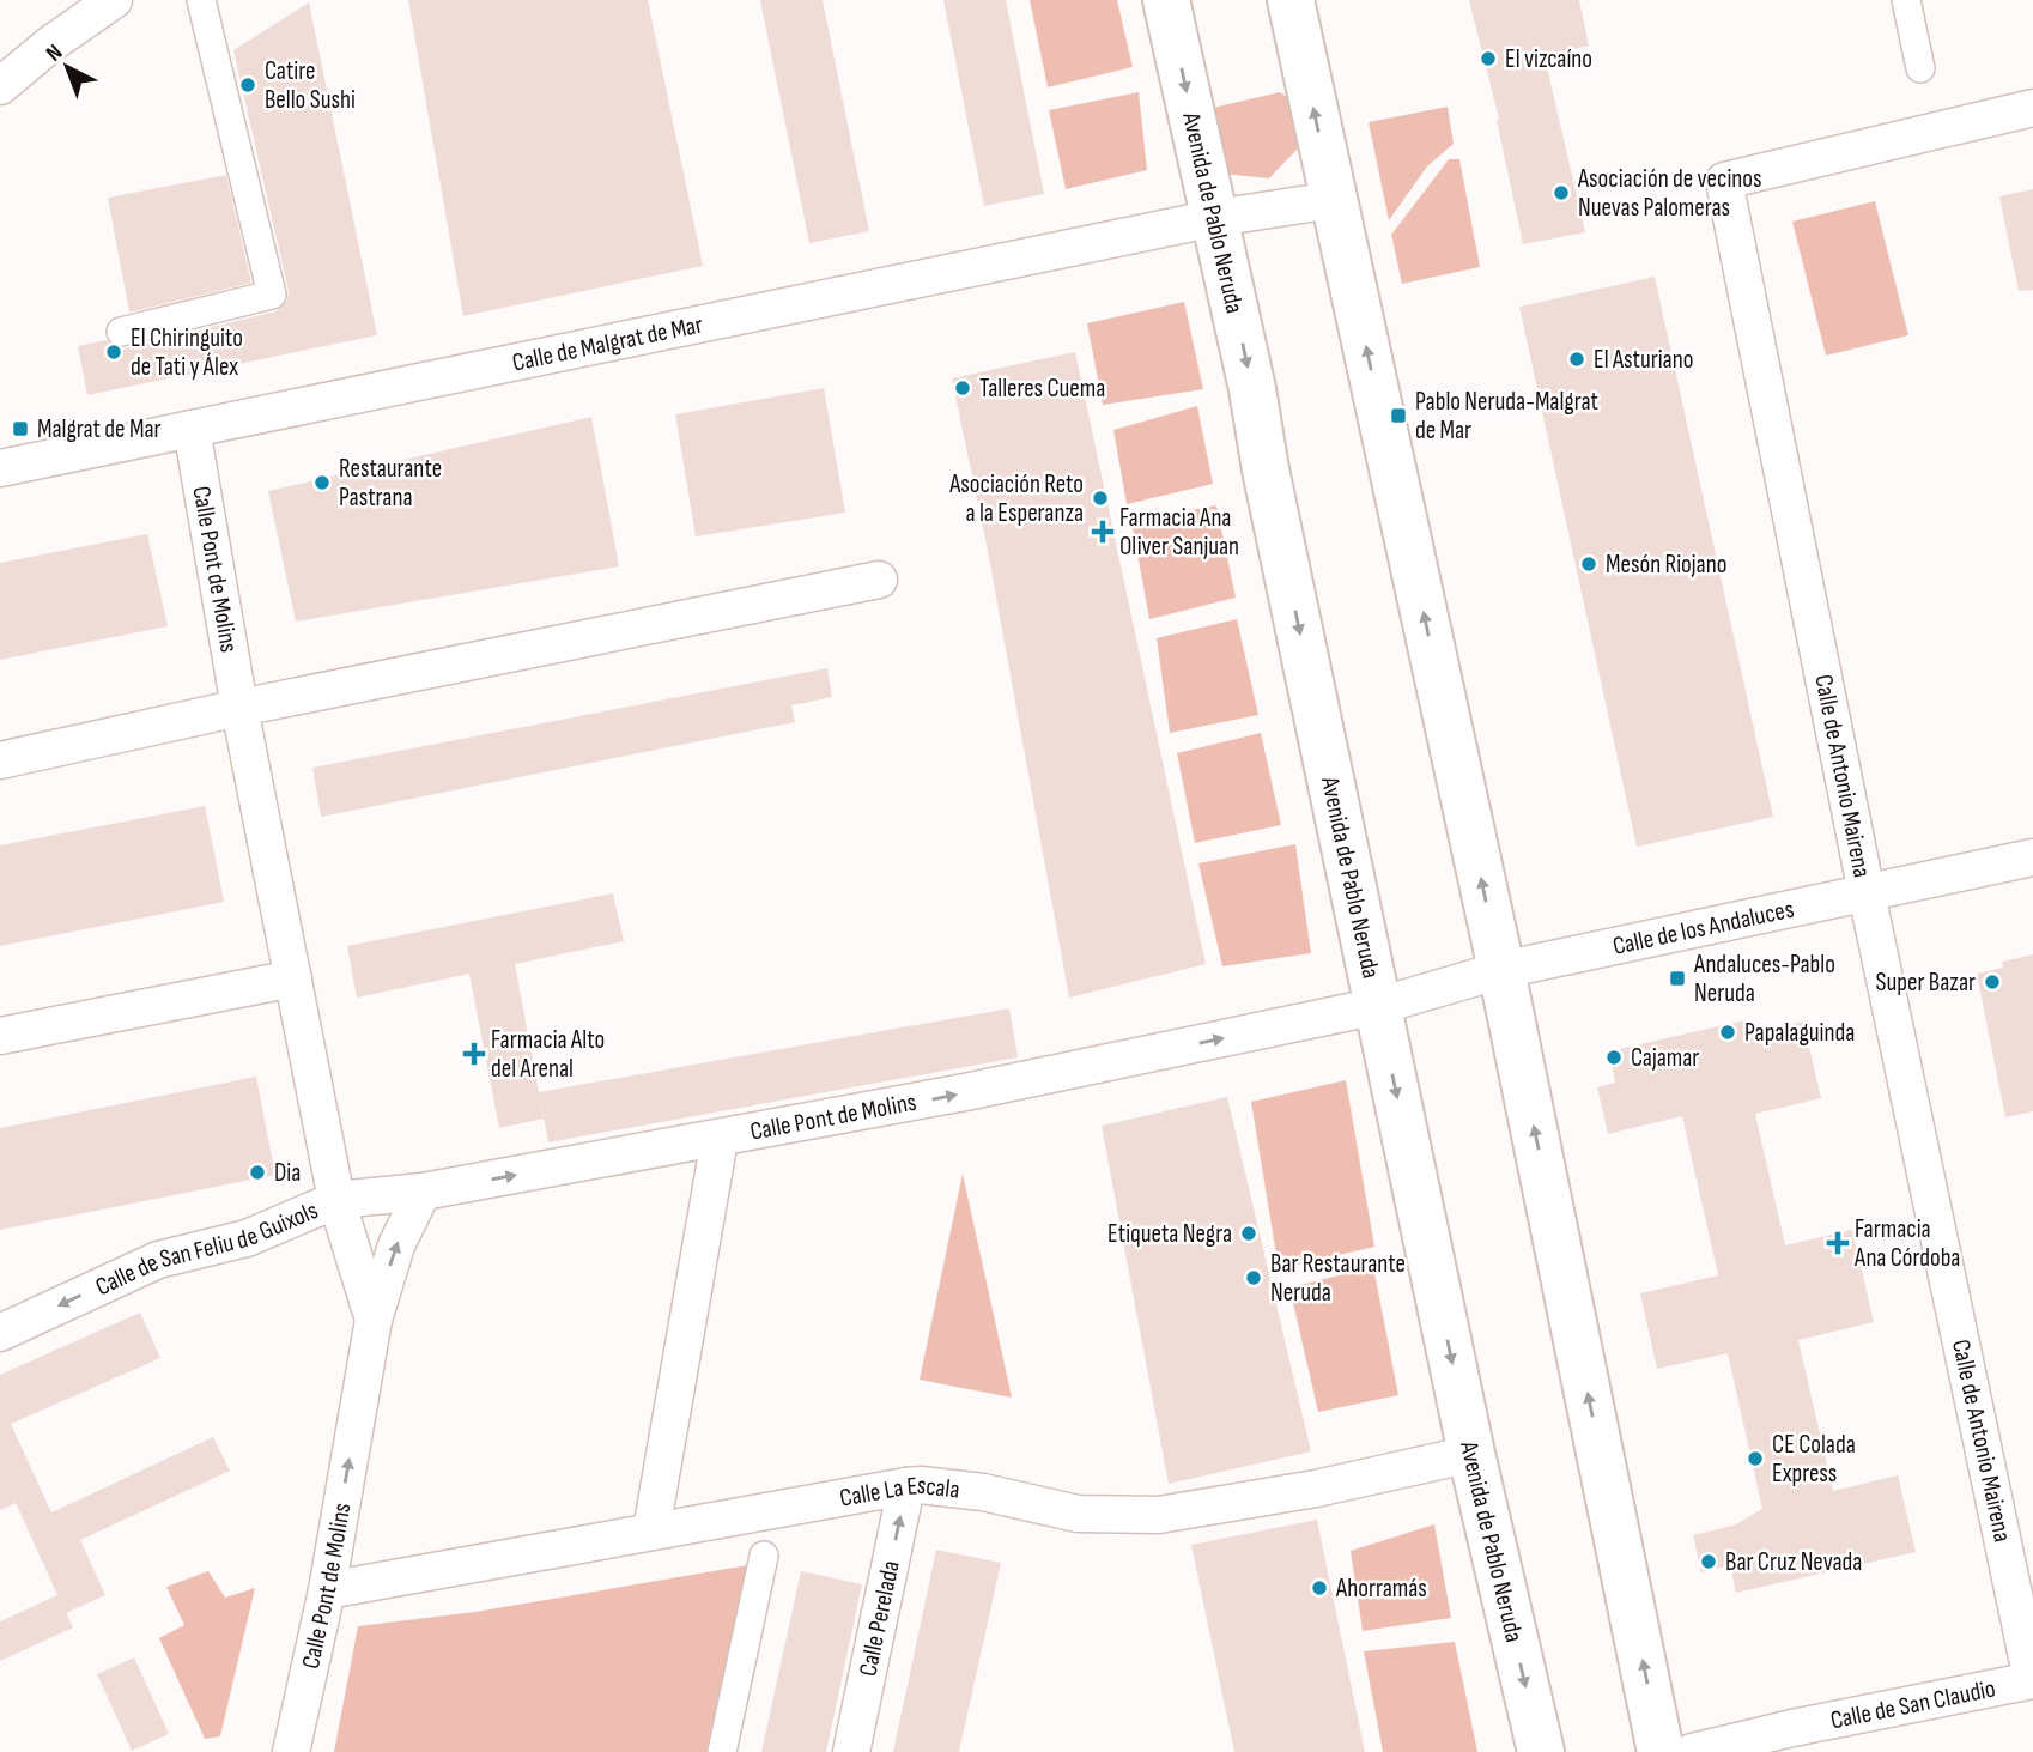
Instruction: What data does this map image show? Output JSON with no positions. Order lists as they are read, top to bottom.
{
  "streets": {
    "main road": ["Avenida de Pablo Neruda"],
    "street": [
      "Calle de Malgrat de Mar",
      "Calle Pont de Molins",
      "Calle de Antonio Mairena",
      "Calle de los Andaluces",
      "Calle de San Feliu de Guixols",
      "Calle La Escala",
      "Calle Perelada",
      "Calle de San Claudio"
    ]
  },
  "crossings": [
    ["Avenida de Pablo Neruda", "Calle de Malgrat de Mar"],
    ["Avenida de Pablo Neruda", "Calle Pont de Molins"],
    ["Avenida de Pablo Neruda", "Calle de los Andaluces"],
    ["Avenida de Pablo Neruda", "Calle La Escala"],
    ["Calle de Malgrat de Mar", "Calle Pont de Molins"],
    ["Calle Pont de Molins", "Calle de los Andaluces"],
    ["Calle Pont de Molins", "Calle de San Feliu de Guixols"],
    ["Calle Pont de Molins", "Calle La Escala"],
    ["Calle de Antonio Mairena", "Calle de los Andaluces"],
    ["Calle de Antonio Mairena", "Calle de San Claudio"],
    ["Calle La Escala", "Calle Perelada"]
  ],
  "one_way": ["Calle Pont de Molins"],
  "places": {
    "other": [
      "El vizcaíno",
      "Catire Bello Sushi",
      "Asociación de vecinos Nuevas Palomeras",
      "El Chiringuito de Tati y Álex",
      "El Asturiano",
      "Talleres Cuema",
      "Restaurante Pastrana",
      "Asociación Reto a la Esperanza",
      "Mesón Riojano",
      "Super Bazar",
      "Papalaguinda",
      "Cajamar",
      "Dia",
      "Etiqueta Negra",
      "Bar Restaurante Neruda",
      "CE Colada Express",
      "Bar Cruz Nevada",
      "Ahorramás"
    ],
    "transit": ["Pablo Neruda-Malgrat de Mar", "Malgrat de Mar", "Andaluces-Pablo Neruda"],
    "health": ["Farmacia Ana Oliver Sanjuan", "Farmacia Alto del Arenal", "Farmacia Ana Córdoba"]
  },
  "north": "top left"
}
